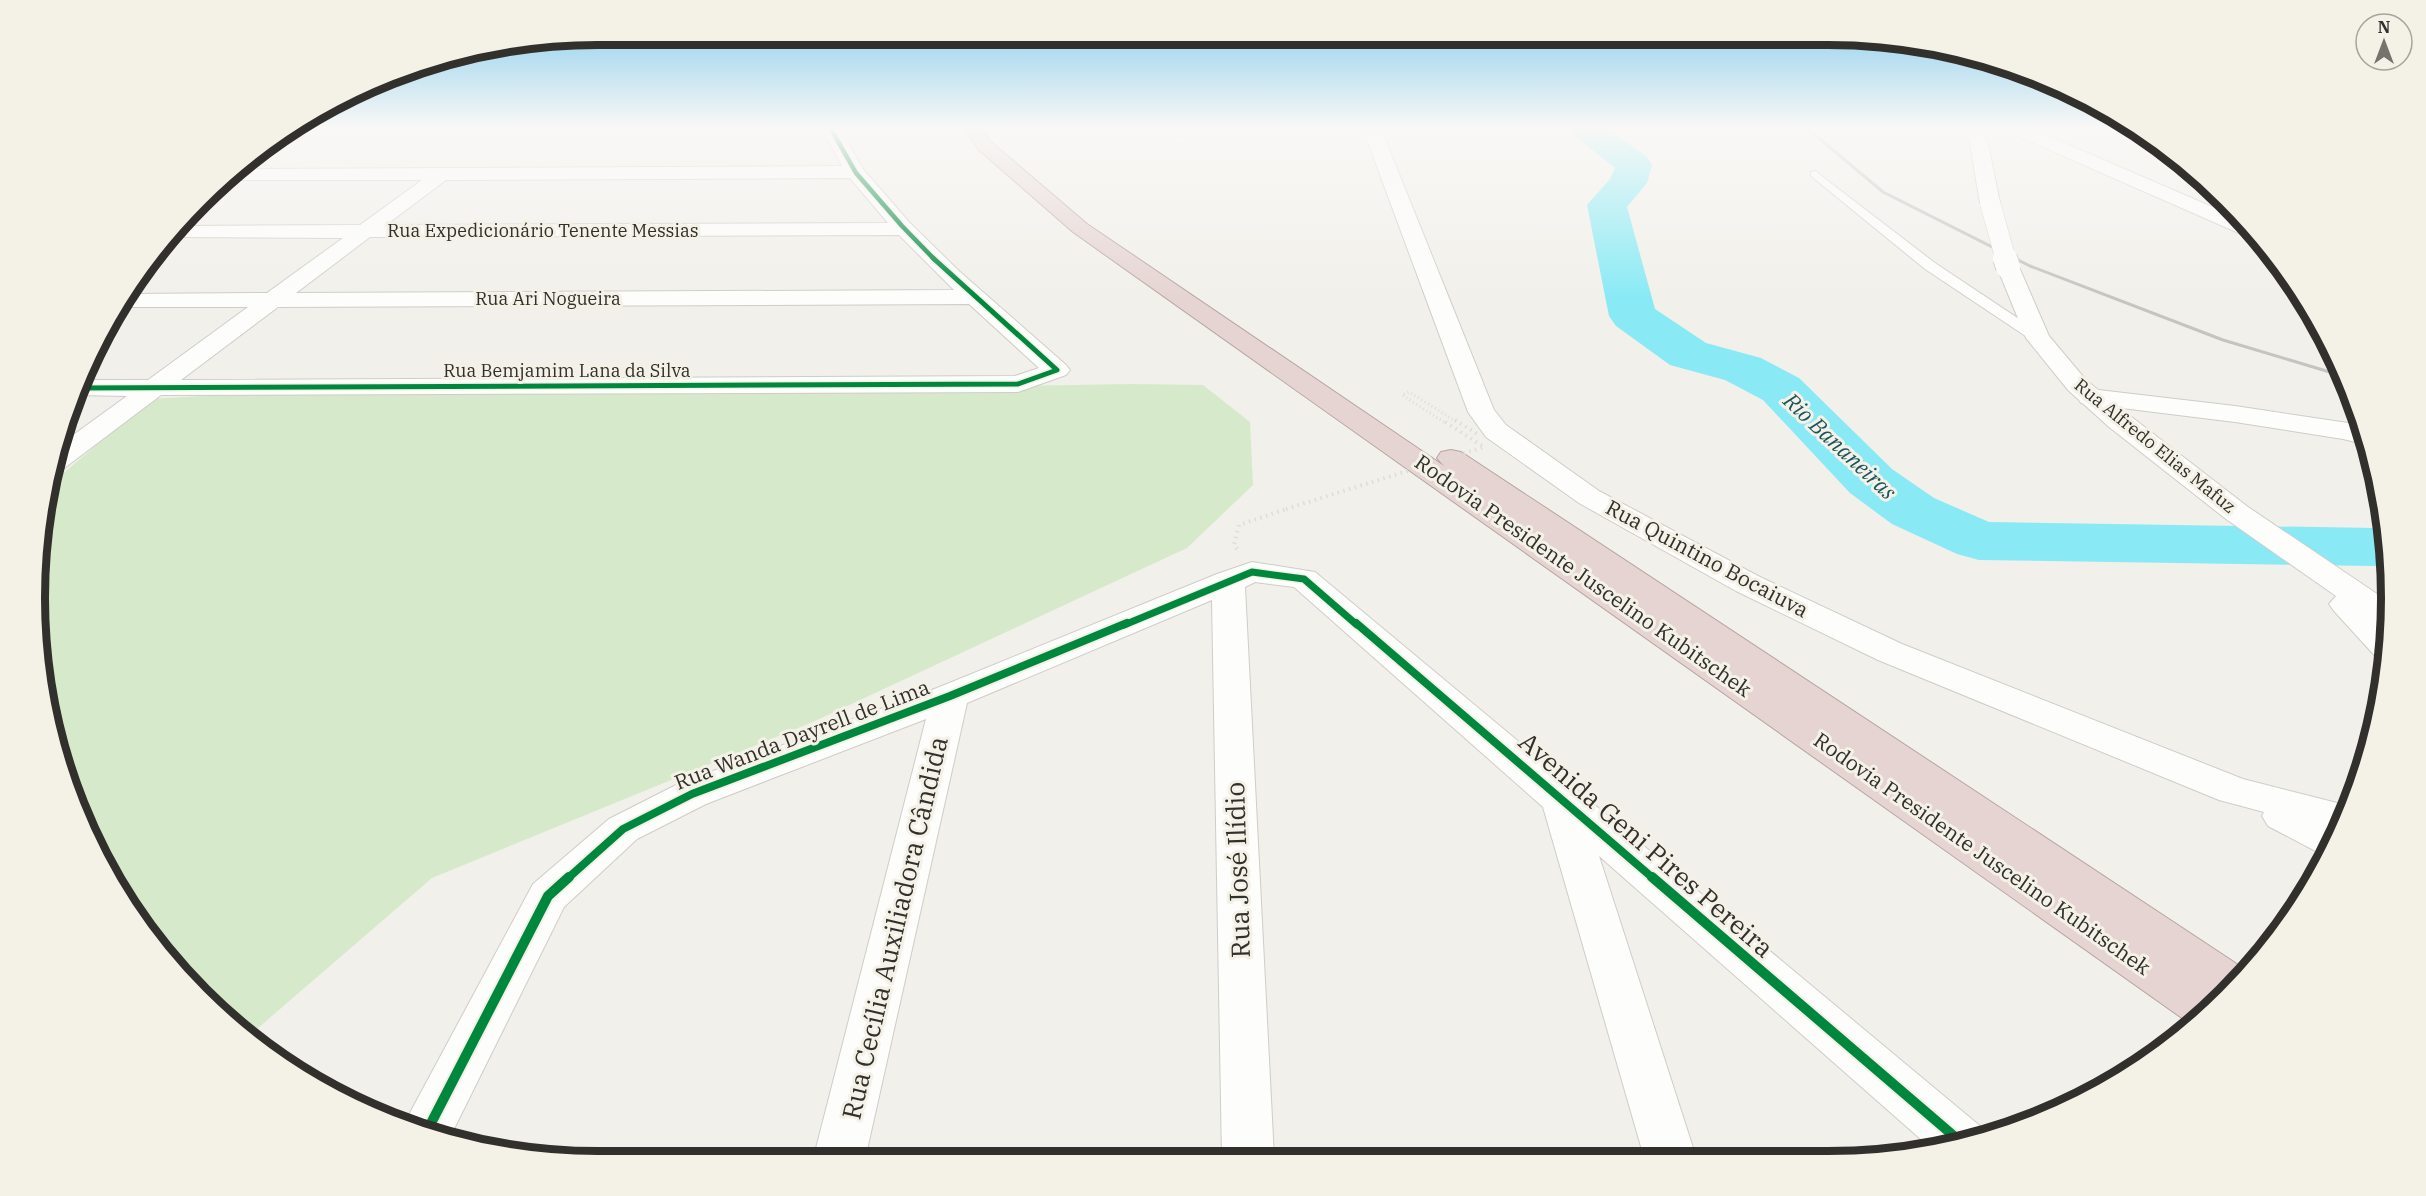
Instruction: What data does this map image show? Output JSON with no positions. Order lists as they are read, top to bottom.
{
  "streets": {
    "highway": ["Rodovia Presidente Juscelino Kubitschek"],
    "street": [
      "Rua Expedicionário Tenente Messias",
      "Rua Ari Nogueira",
      "Rua Bemjamim Lana da Silva",
      "Rua Alfredo Elias Mafuz",
      "Rua Quintino Bocaiuva",
      "Rua Wanda Dayrell de Lima",
      "Avenida Geni Pires Pereira",
      "Rua José Ilídio",
      "Rua Cecília Auxiliadora Cândida"
    ]
  },
  "crossings": [
    ["Rua Ari Nogueira", "Rua Bemjamim Lana da Silva"],
    ["Rua Wanda Dayrell de Lima", "Avenida Geni Pires Pereira"],
    ["Rua Wanda Dayrell de Lima", "Rua José Ilídio"],
    ["Rua Wanda Dayrell de Lima", "Rua Cecília Auxiliadora Cândida"],
    ["Avenida Geni Pires Pereira", "Rua José Ilídio"]
  ],
  "water": ["Rio Bananeiras"],
  "north": "top"
}
